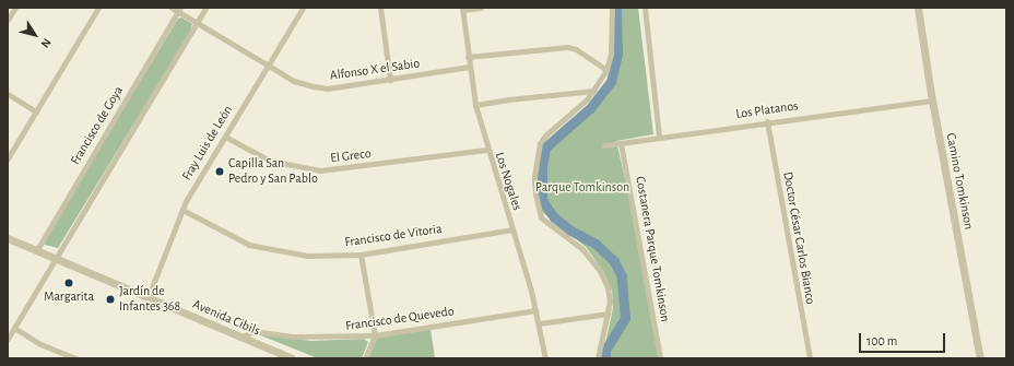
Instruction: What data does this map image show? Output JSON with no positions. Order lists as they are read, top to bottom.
{
  "streets": {
    "street": [
      "Alfonso X el Sabio",
      "Los Platanos",
      "Francisco de Goya",
      "Fray Luis de León",
      "El Greco",
      "Los Nogales",
      "Camino Tomkinson",
      "Francisco de Vitoria",
      "Doctor César Carlos Bianco",
      "Costanera Parque Tomkinson",
      "Avenida Cibils",
      "Francisco de Quevedo"
    ]
  },
  "crossings": [
    ["Alfonso X el Sabio", "Fray Luis de León"],
    ["Alfonso X el Sabio", "Los Nogales"],
    ["Los Platanos", "Camino Tomkinson"],
    ["Los Platanos", "Doctor César Carlos Bianco"],
    ["Los Platanos", "Costanera Parque Tomkinson"],
    ["Francisco de Goya", "Avenida Cibils"],
    ["Fray Luis de León", "El Greco"],
    ["Fray Luis de León", "Francisco de Vitoria"],
    ["Fray Luis de León", "Avenida Cibils"],
    ["El Greco", "Los Nogales"],
    ["Los Nogales", "Francisco de Vitoria"],
    ["Los Nogales", "Francisco de Quevedo"],
    ["Avenida Cibils", "Francisco de Quevedo"]
  ],
  "parks": ["Parque Tomkinson"],
  "places": ["Capilla San Pedro y San Pablo", "Margarita", "Jardín de Infantes 368"],
  "scale_bar": "100 m",
  "north": "bottom right"
}
